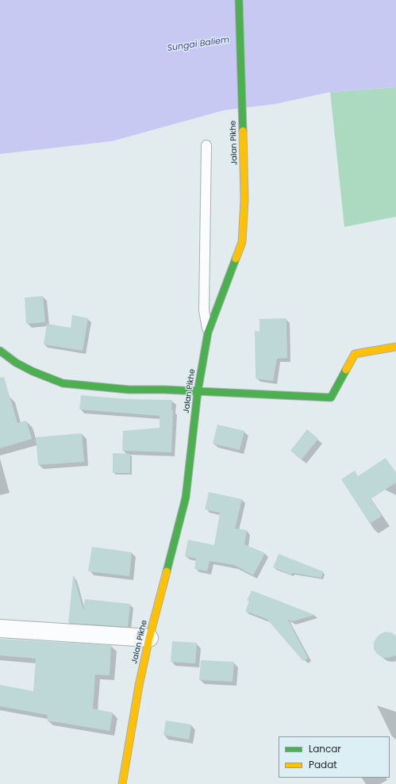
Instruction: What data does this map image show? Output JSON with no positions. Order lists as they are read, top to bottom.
{
  "streets": {
    "main road": ["Jalan Pikhe"]
  },
  "water": ["Sungai Baliem"],
  "legend": ["Lancar", "Padat"]
}
